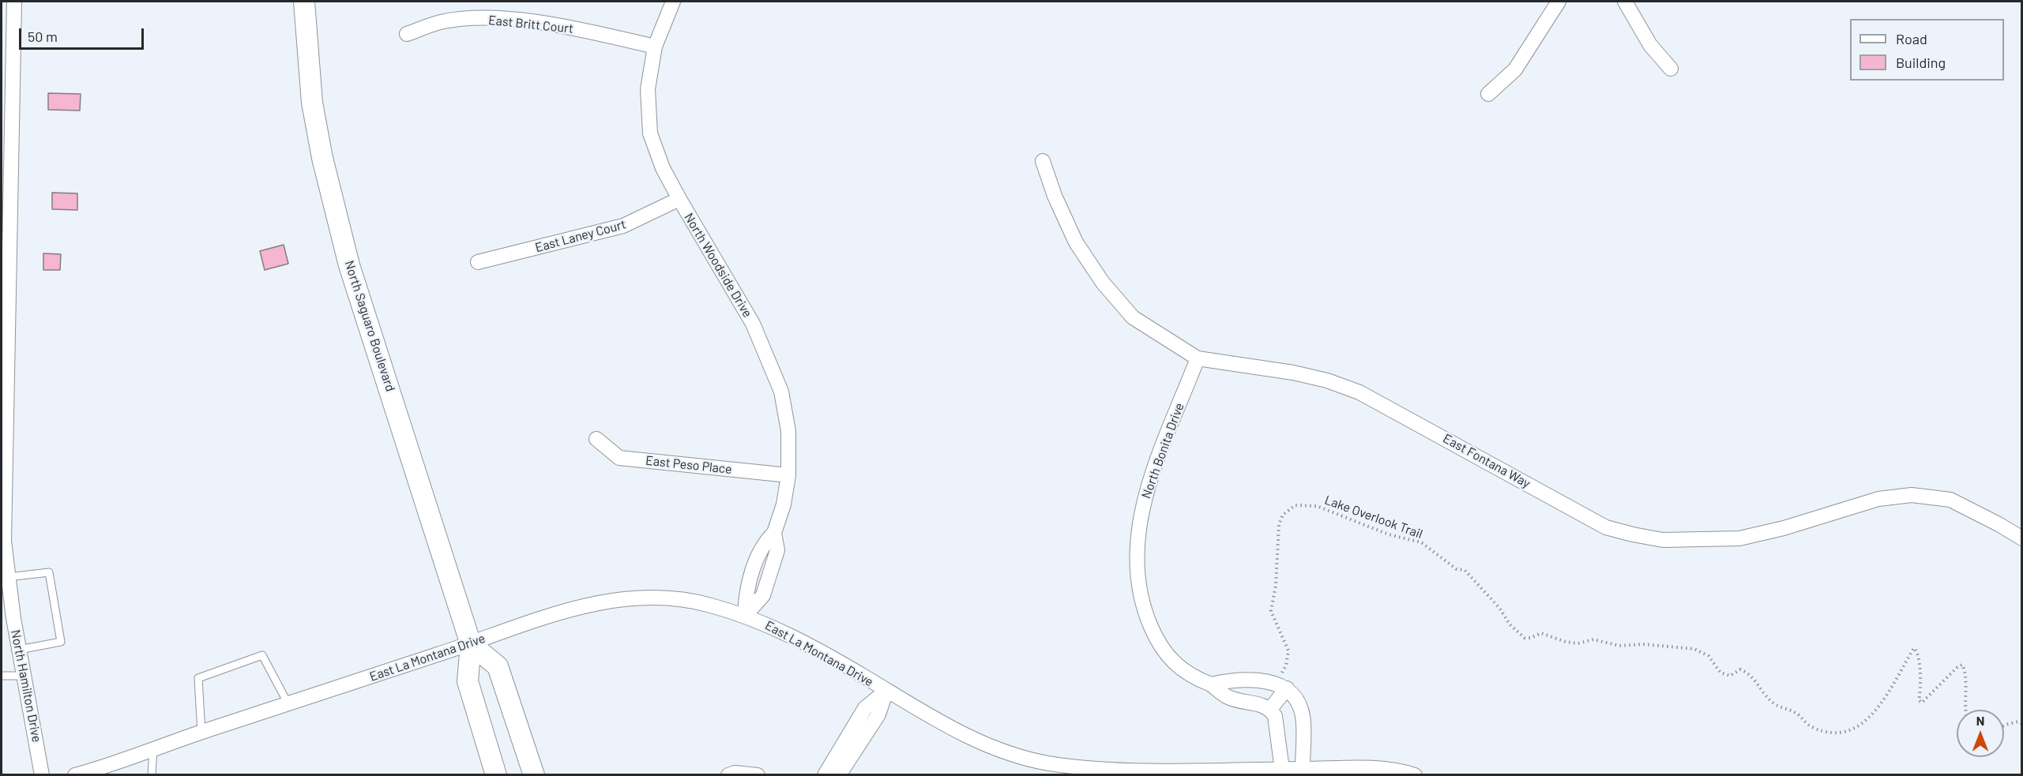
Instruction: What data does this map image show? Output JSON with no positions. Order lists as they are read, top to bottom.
{
  "streets": {
    "main road": ["North Saguaro Boulevard"],
    "street": [
      "East Britt Court",
      "East Laney Court",
      "North Woodside Drive",
      "North Bonita Drive",
      "East Fontana Way",
      "East Peso Place",
      "East La Montana Drive",
      "North Hamilton Drive"
    ],
    "path": ["Lake Overlook Trail"]
  },
  "crossings": [
    ["East Britt Court", "North Woodside Drive"],
    ["East Laney Court", "North Woodside Drive"],
    ["North Woodside Drive", "East Peso Place"],
    ["North Woodside Drive", "East La Montana Drive"],
    ["North Saguaro Boulevard", "East La Montana Drive"],
    ["North Bonita Drive", "East Fontana Way"]
  ],
  "legend": ["Road", "Building"],
  "scale_bar": "50 m",
  "north": "top"
}
